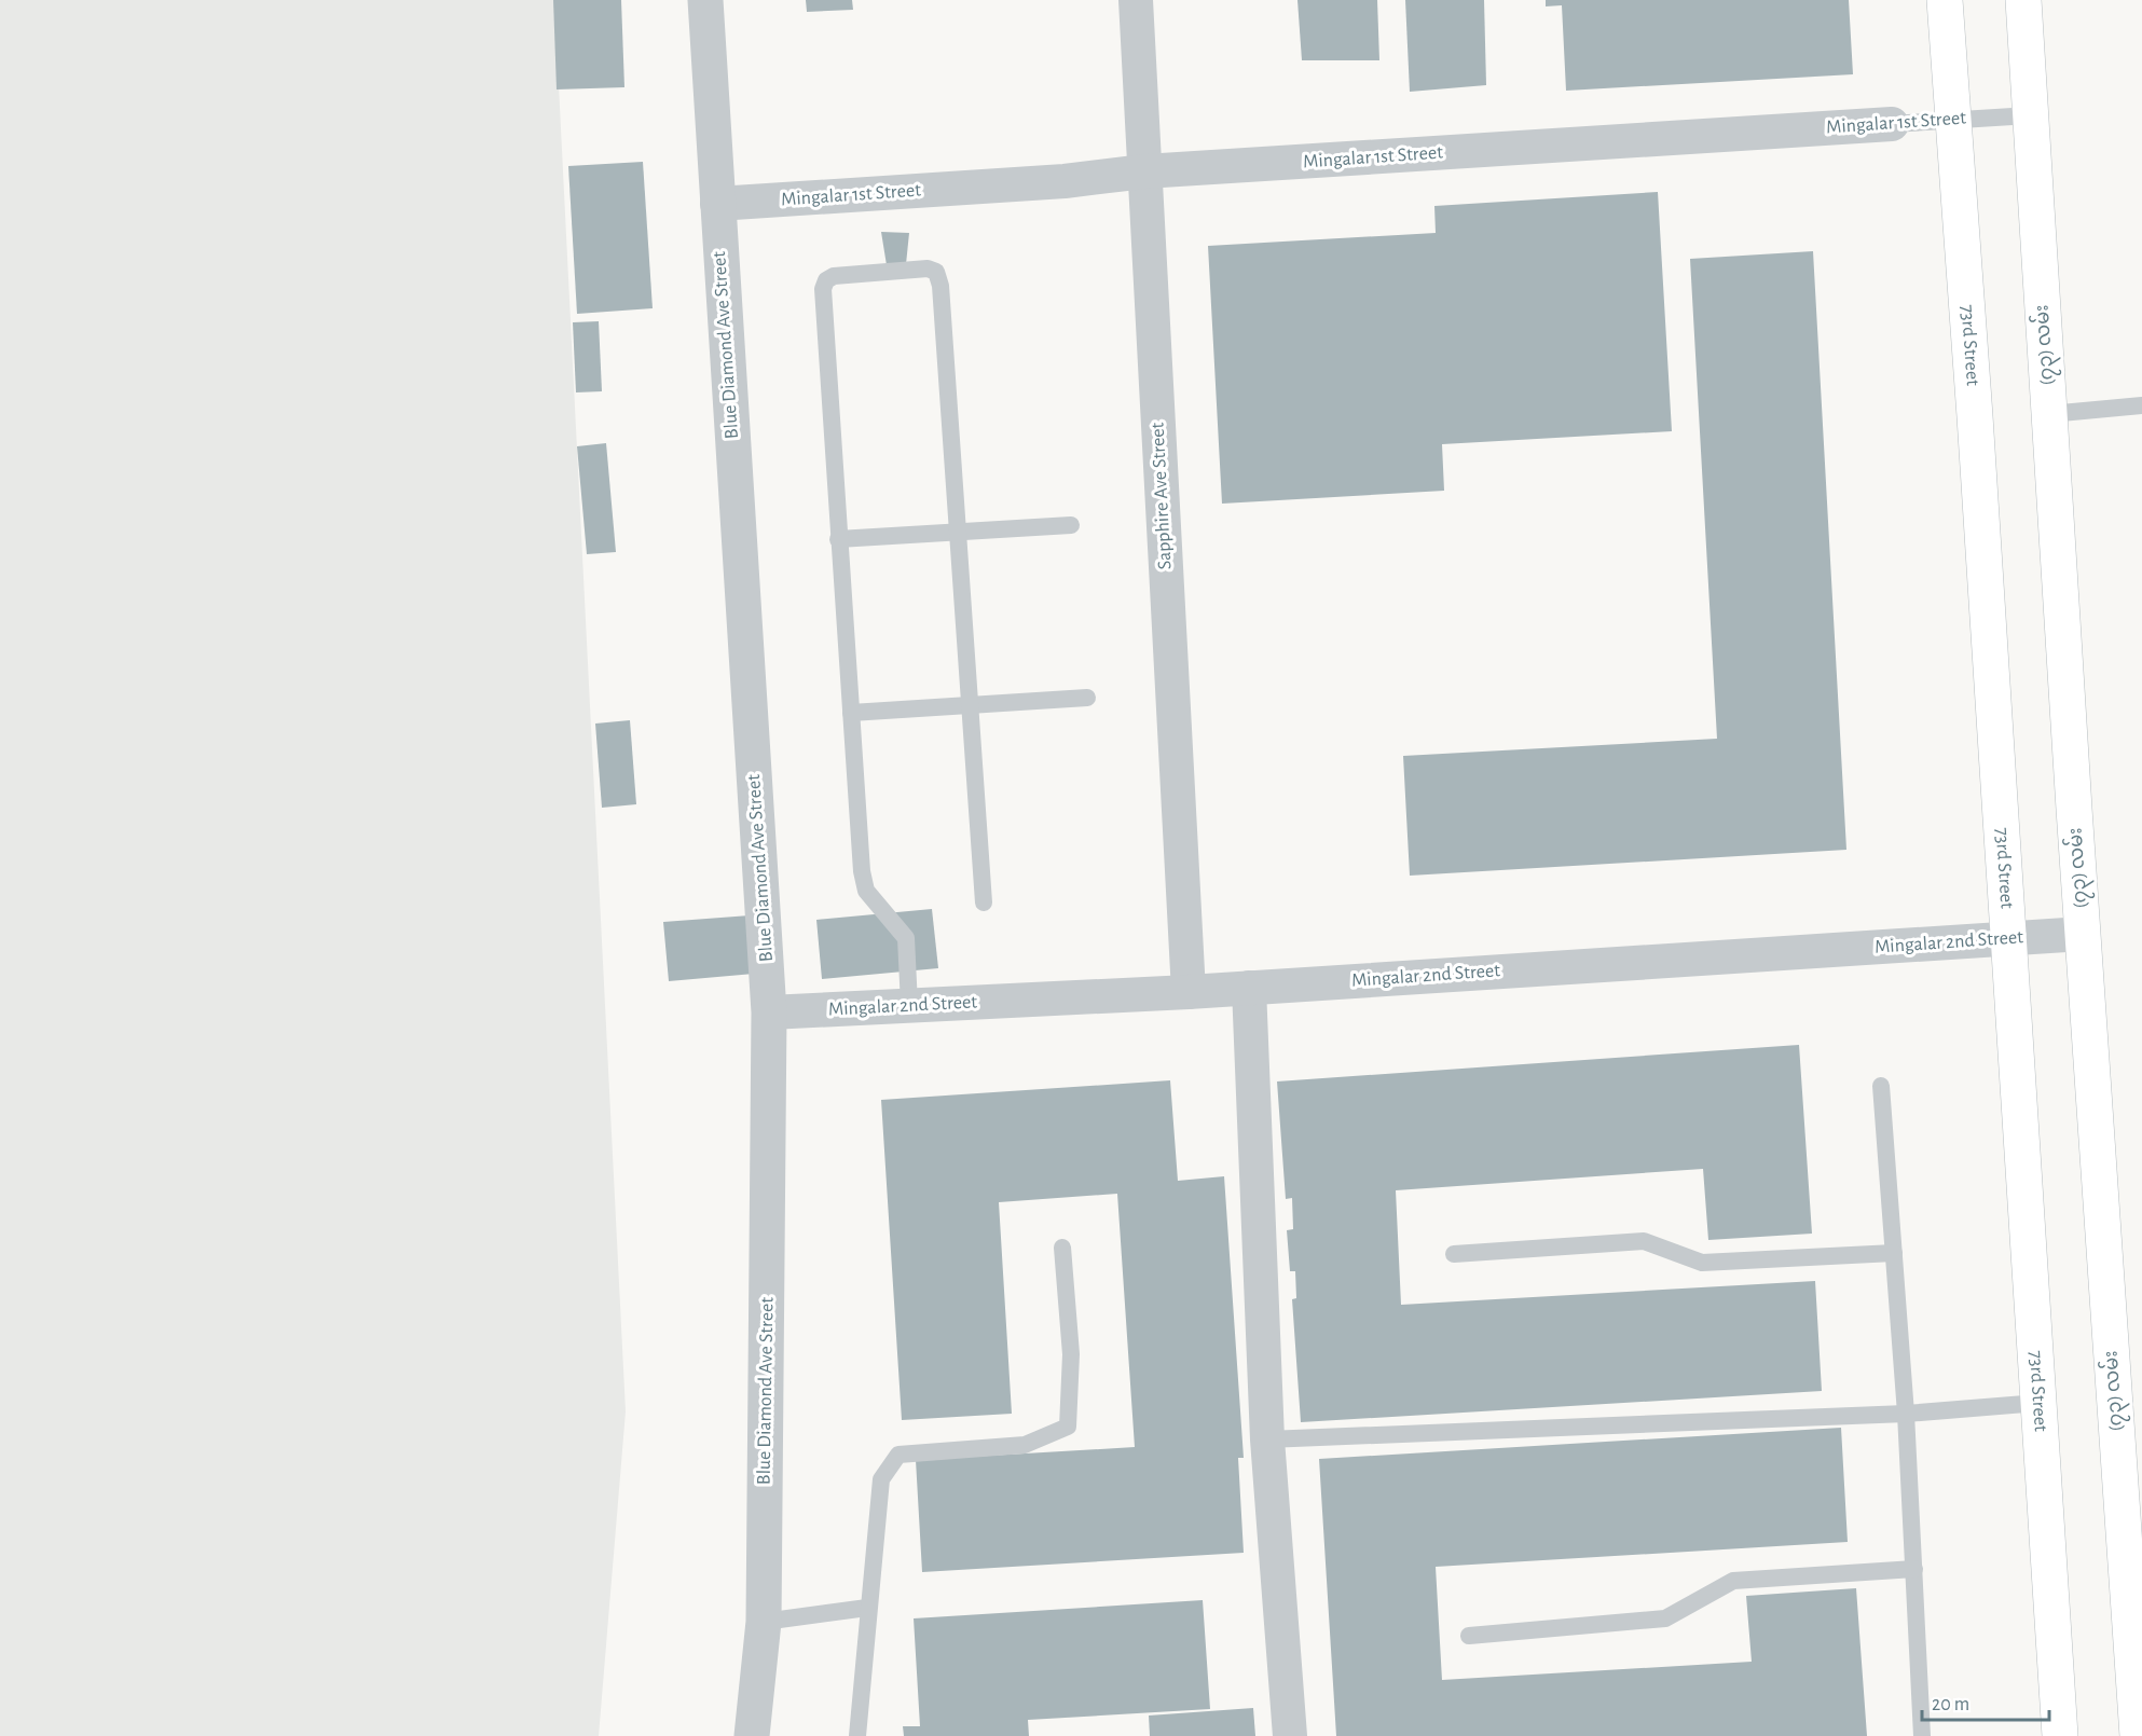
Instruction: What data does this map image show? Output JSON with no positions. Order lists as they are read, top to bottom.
{
  "streets": {
    "main road": ["73rd Street", "(၇၃) လမ်း"],
    "street": [
      "Mingalar 1st Street",
      "Blue Diamond Ave Street",
      "Sapphire Ave Street",
      "Mingalar 2nd Street"
    ]
  },
  "crossings": [
    ["Mingalar 1st Street", "Blue Diamond Ave Street"],
    ["Mingalar 1st Street", "73rd Street"],
    ["Mingalar 1st Street", "(၇၃) လမ်း"],
    ["Mingalar 1st Street", "Sapphire Ave Street"],
    ["Blue Diamond Ave Street", "Mingalar 2nd Street"],
    ["73rd Street", "Mingalar 2nd Street"],
    ["(၇၃) လမ်း", "Mingalar 2nd Street"],
    ["Sapphire Ave Street", "Mingalar 2nd Street"]
  ],
  "scale_bar": "20 m"
}
